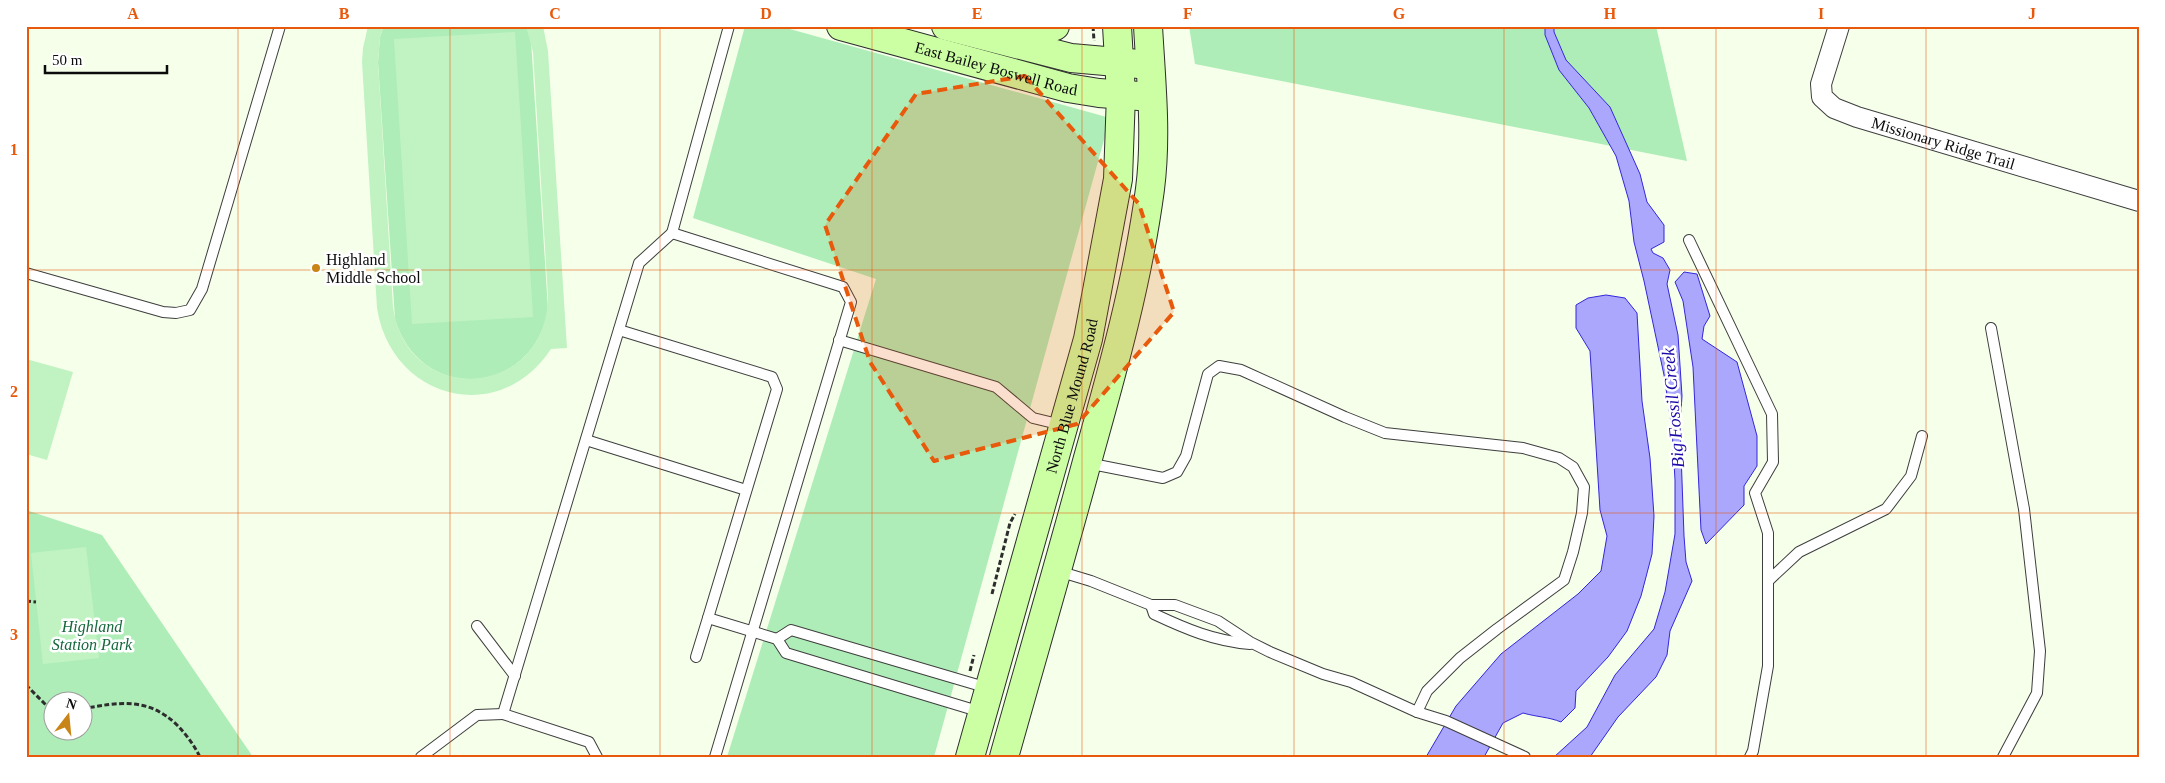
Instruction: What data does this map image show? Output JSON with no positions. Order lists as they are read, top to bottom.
{
  "streets": {
    "main road": ["East Bailey Boswell Road", "North Blue Mound Road"],
    "street": ["Missionary Ridge Trail"]
  },
  "crossings": [
    ["East Bailey Boswell Road", "North Blue Mound Road"]
  ],
  "water": ["Big Fossil Creek"],
  "parks": ["Highland Station Park"],
  "places": ["Highland Middle School"],
  "scale_bar": "50 m",
  "north": "top",
  "grid": {
    "columns": [
      "A",
      "B",
      "C",
      "D",
      "E",
      "F",
      "G",
      "H",
      "I",
      "J"
    ],
    "rows": ["1", "2", "3"]
  }
}
